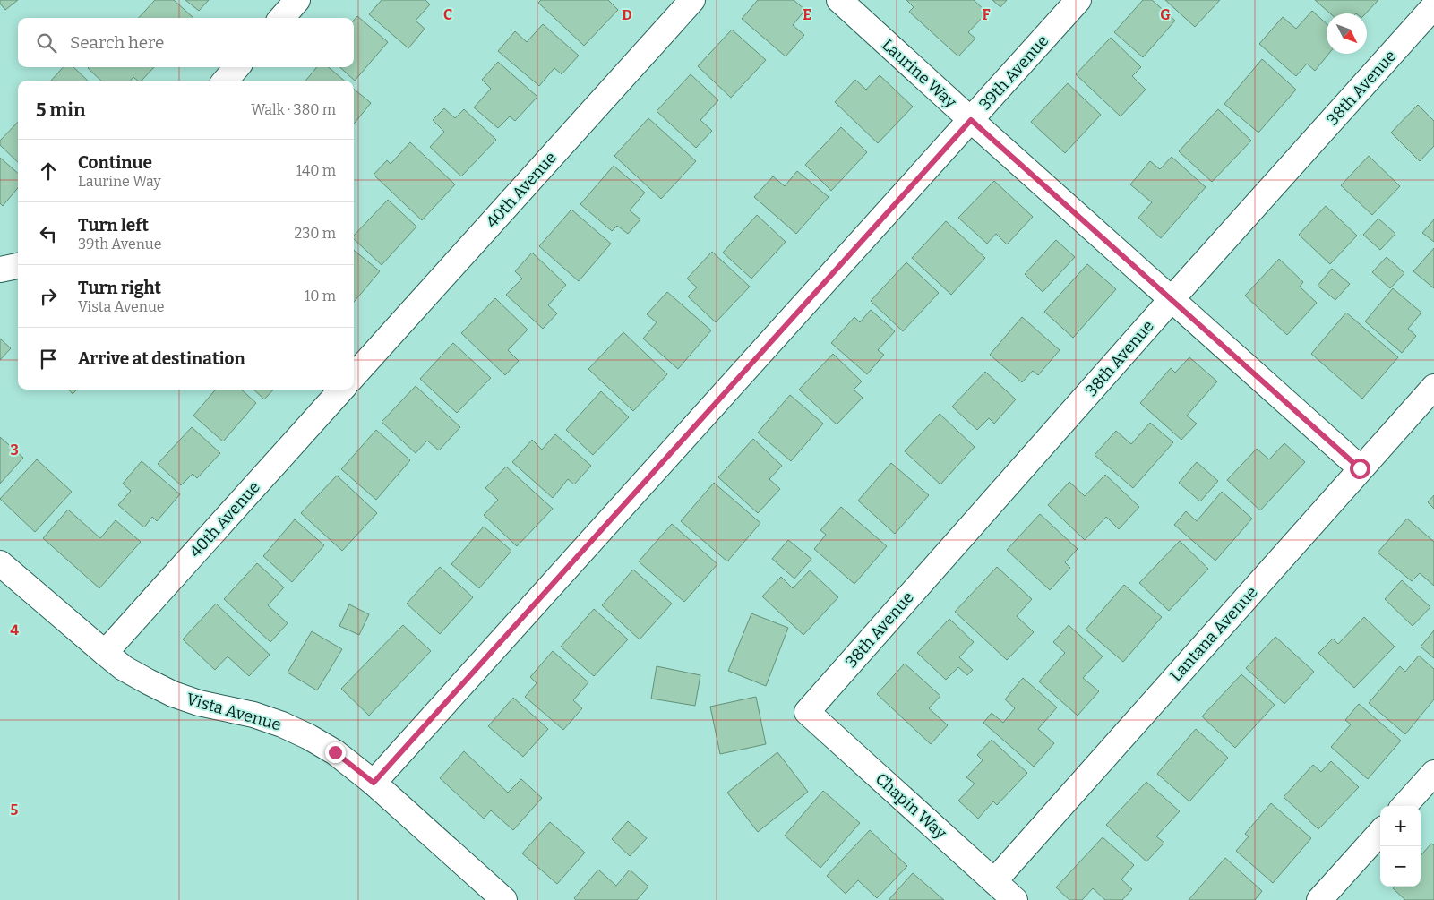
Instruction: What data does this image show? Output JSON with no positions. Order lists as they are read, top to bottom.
{
  "streets": {
    "street": [
      "39th Avenue",
      "Laurine Way",
      "38th Avenue",
      "40th Avenue",
      "Lantana Avenue",
      "Vista Avenue",
      "Chapin Way"
    ]
  },
  "crossings": [
    ["39th Avenue", "Laurine Way"],
    ["39th Avenue", "Vista Avenue"],
    ["Laurine Way", "38th Avenue"],
    ["Laurine Way", "Lantana Avenue"],
    ["38th Avenue", "Chapin Way"],
    ["40th Avenue", "Vista Avenue"],
    ["Lantana Avenue", "Chapin Way"]
  ],
  "north": "bottom right",
  "page": {
    "search": "Search here",
    "heading": ["5 min", "Walk · 380 m"],
    "list": [
      ["Continue", "Laurine Way", "140 m"],
      ["Turn left", "39th Avenue", "230 m"],
      ["Turn right", "Vista Avenue", "10 m"],
      "Arrive at destination"
    ],
    "map_buttons": ["+", "−"]
  },
  "grid": {
    "columns": [
      "C",
      "D",
      "E",
      "F",
      "G"
    ],
    "rows": ["3", "4", "5"]
  }
}
